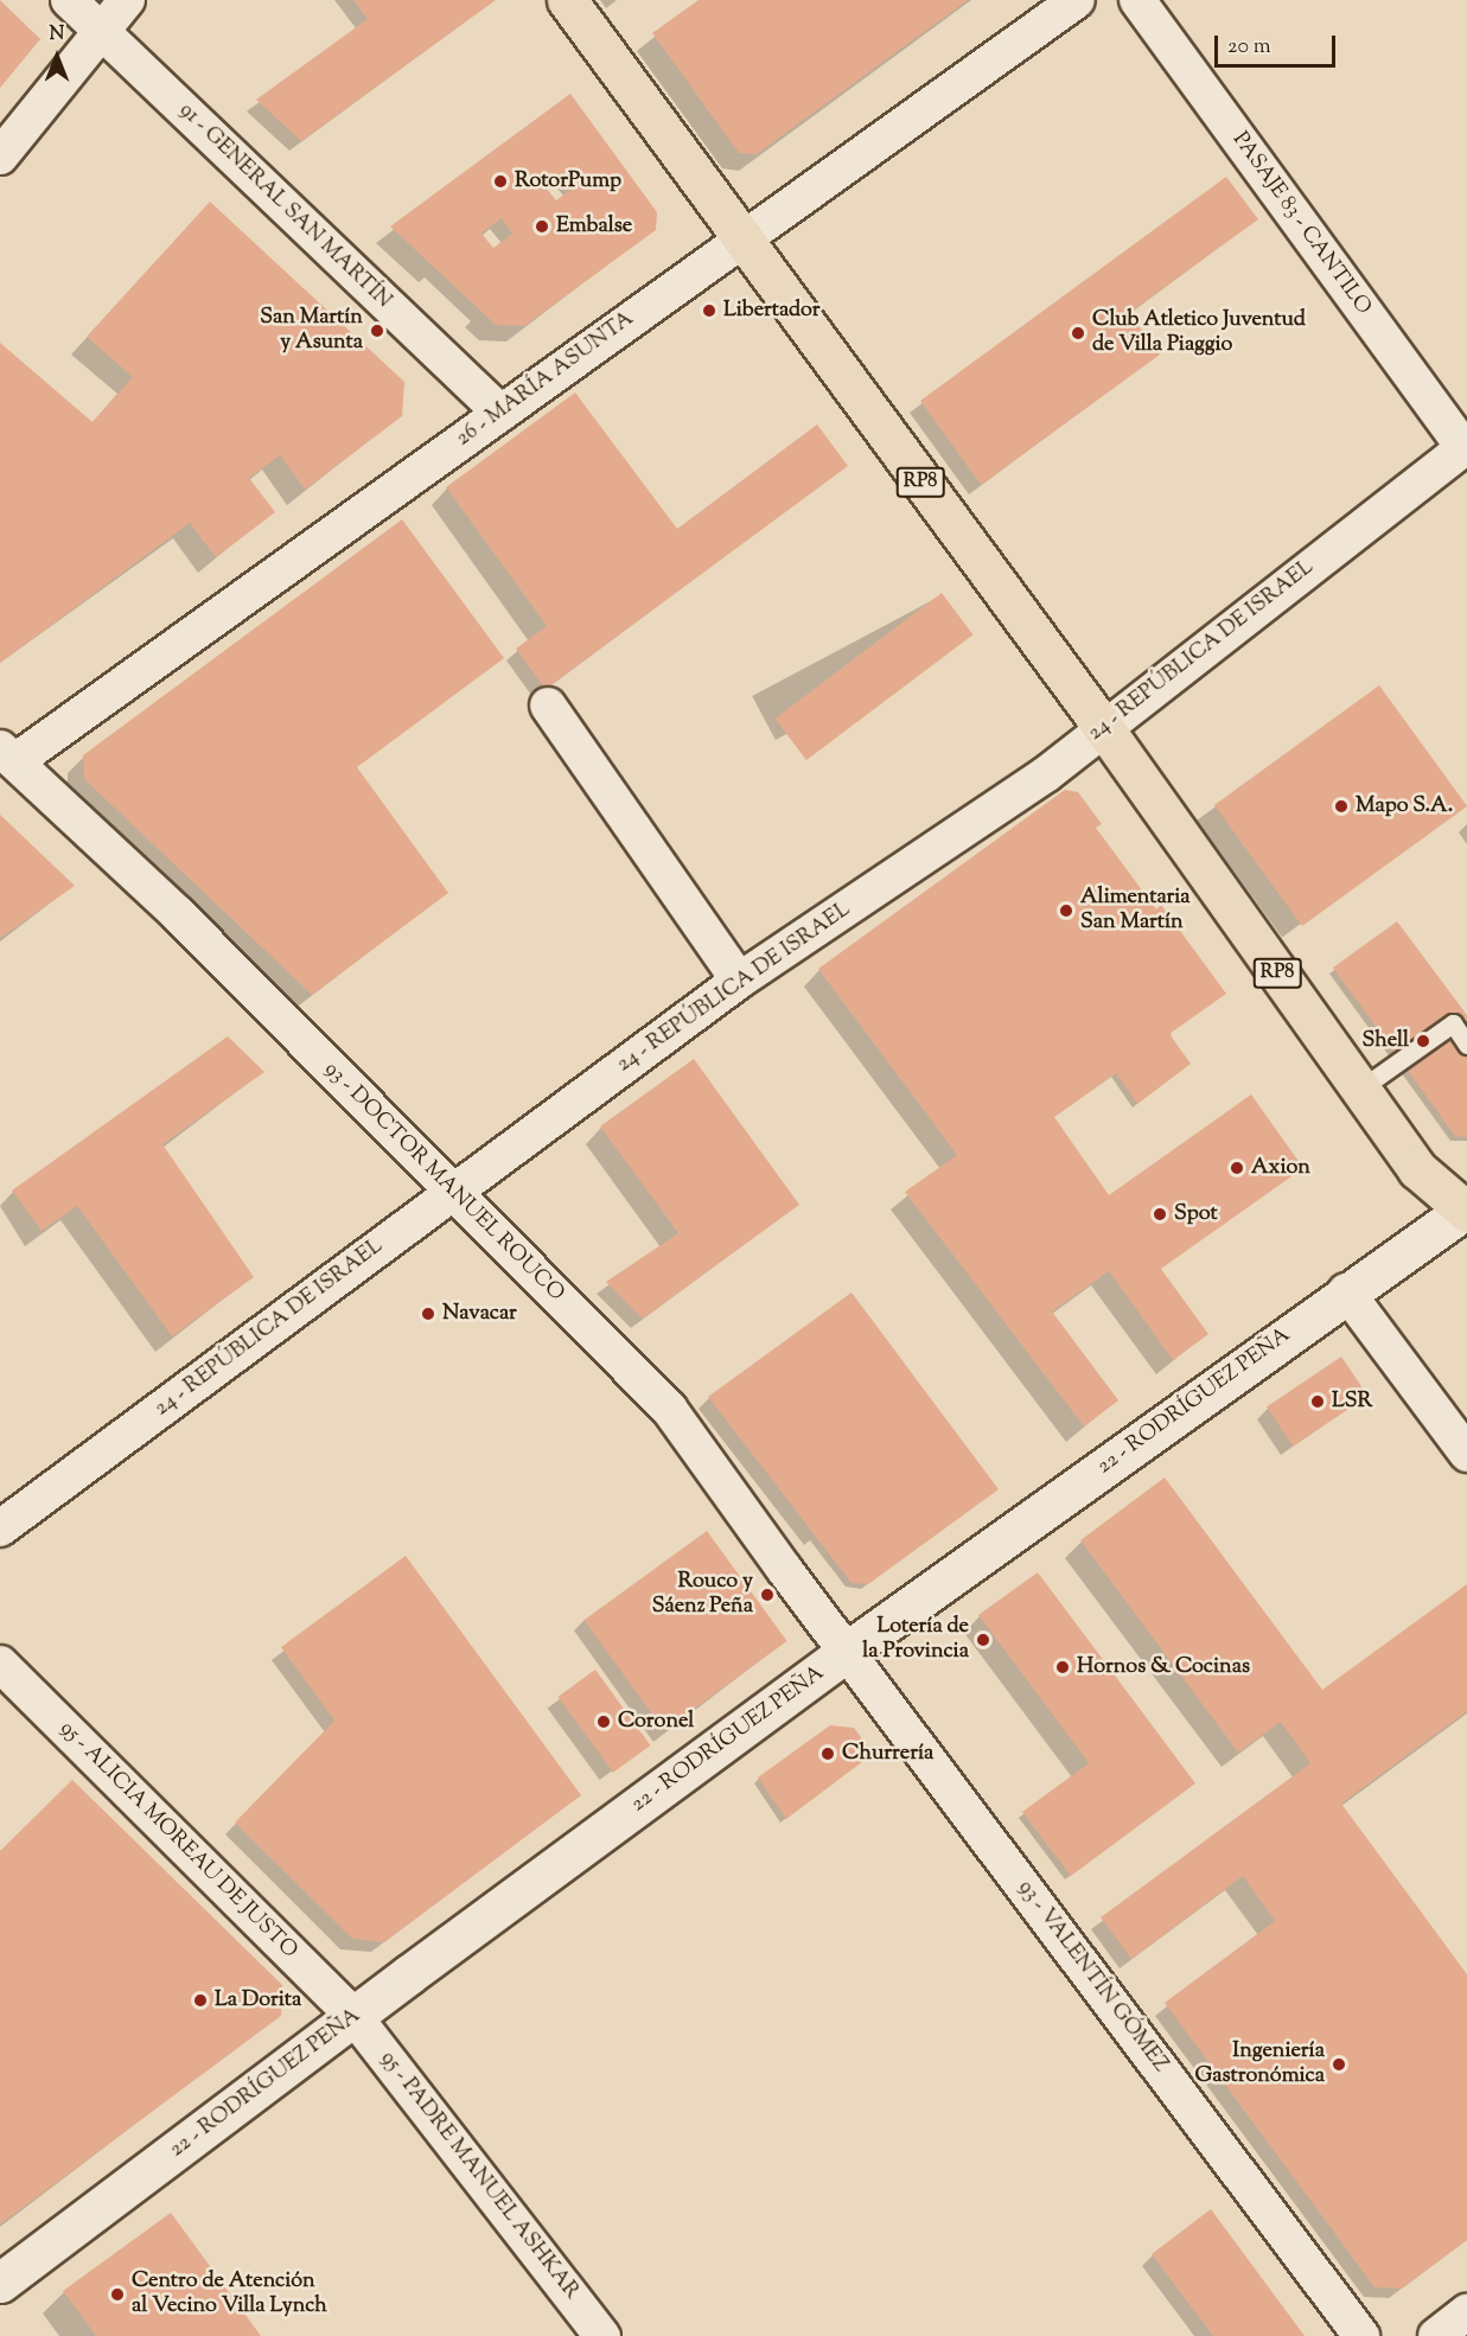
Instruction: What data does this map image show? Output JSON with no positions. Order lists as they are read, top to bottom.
{
  "streets": {
    "main road": ["RP8"],
    "street": [
      "91 - GENERAL SAN MARTÍN",
      "PASAJE 83 - CANTILO",
      "26 - MARÍA ASUNTA",
      "24 - REPÚBLICA DE ISRAEL",
      "93 - DOCTOR MANUEL ROUCO",
      "22 - RODRÍGUEZ PEÑA",
      "95 - ALICIA MOREAU DE JUSTO",
      "93 - VALENTÍN GÓMEZ",
      "95 - PADRE MANUEL ASHKAR"
    ]
  },
  "crossings": [
    ["91 - GENERAL SAN MARTÍN", "26 - MARÍA ASUNTA"],
    ["PASAJE 83 - CANTILO", "24 - REPÚBLICA DE ISRAEL"],
    ["26 - MARÍA ASUNTA", "RP8"],
    ["26 - MARÍA ASUNTA", "93 - DOCTOR MANUEL ROUCO"],
    ["RP8", "24 - REPÚBLICA DE ISRAEL"],
    ["RP8", "22 - RODRÍGUEZ PEÑA"],
    ["24 - REPÚBLICA DE ISRAEL", "93 - DOCTOR MANUEL ROUCO"],
    ["93 - DOCTOR MANUEL ROUCO", "22 - RODRÍGUEZ PEÑA"],
    ["93 - DOCTOR MANUEL ROUCO", "93 - VALENTÍN GÓMEZ"],
    ["22 - RODRÍGUEZ PEÑA", "95 - ALICIA MOREAU DE JUSTO"],
    ["22 - RODRÍGUEZ PEÑA", "93 - VALENTÍN GÓMEZ"],
    ["22 - RODRÍGUEZ PEÑA", "95 - PADRE MANUEL ASHKAR"],
    ["95 - ALICIA MOREAU DE JUSTO", "95 - PADRE MANUEL ASHKAR"]
  ],
  "places": [
    "RotorPump",
    "Embalse",
    "Libertador",
    "San Martín y Asunta",
    "Club Atletico Juventud de Villa Piaggio",
    "Mapo S.A.",
    "Alimentaria San Martín",
    "Shell",
    "Axion",
    "Spot",
    "Navacar",
    "LSR",
    "Rouco y Sáenz Peña",
    "Lotería de la Provincia",
    "Hornos & Cocinas",
    "Coronel",
    "Churrería",
    "La Dorita",
    "Ingeniería Gastronómica",
    "Centro de Atención al Vecino Villa Lynch"
  ],
  "scale_bar": "20 m",
  "north": "top"
}
